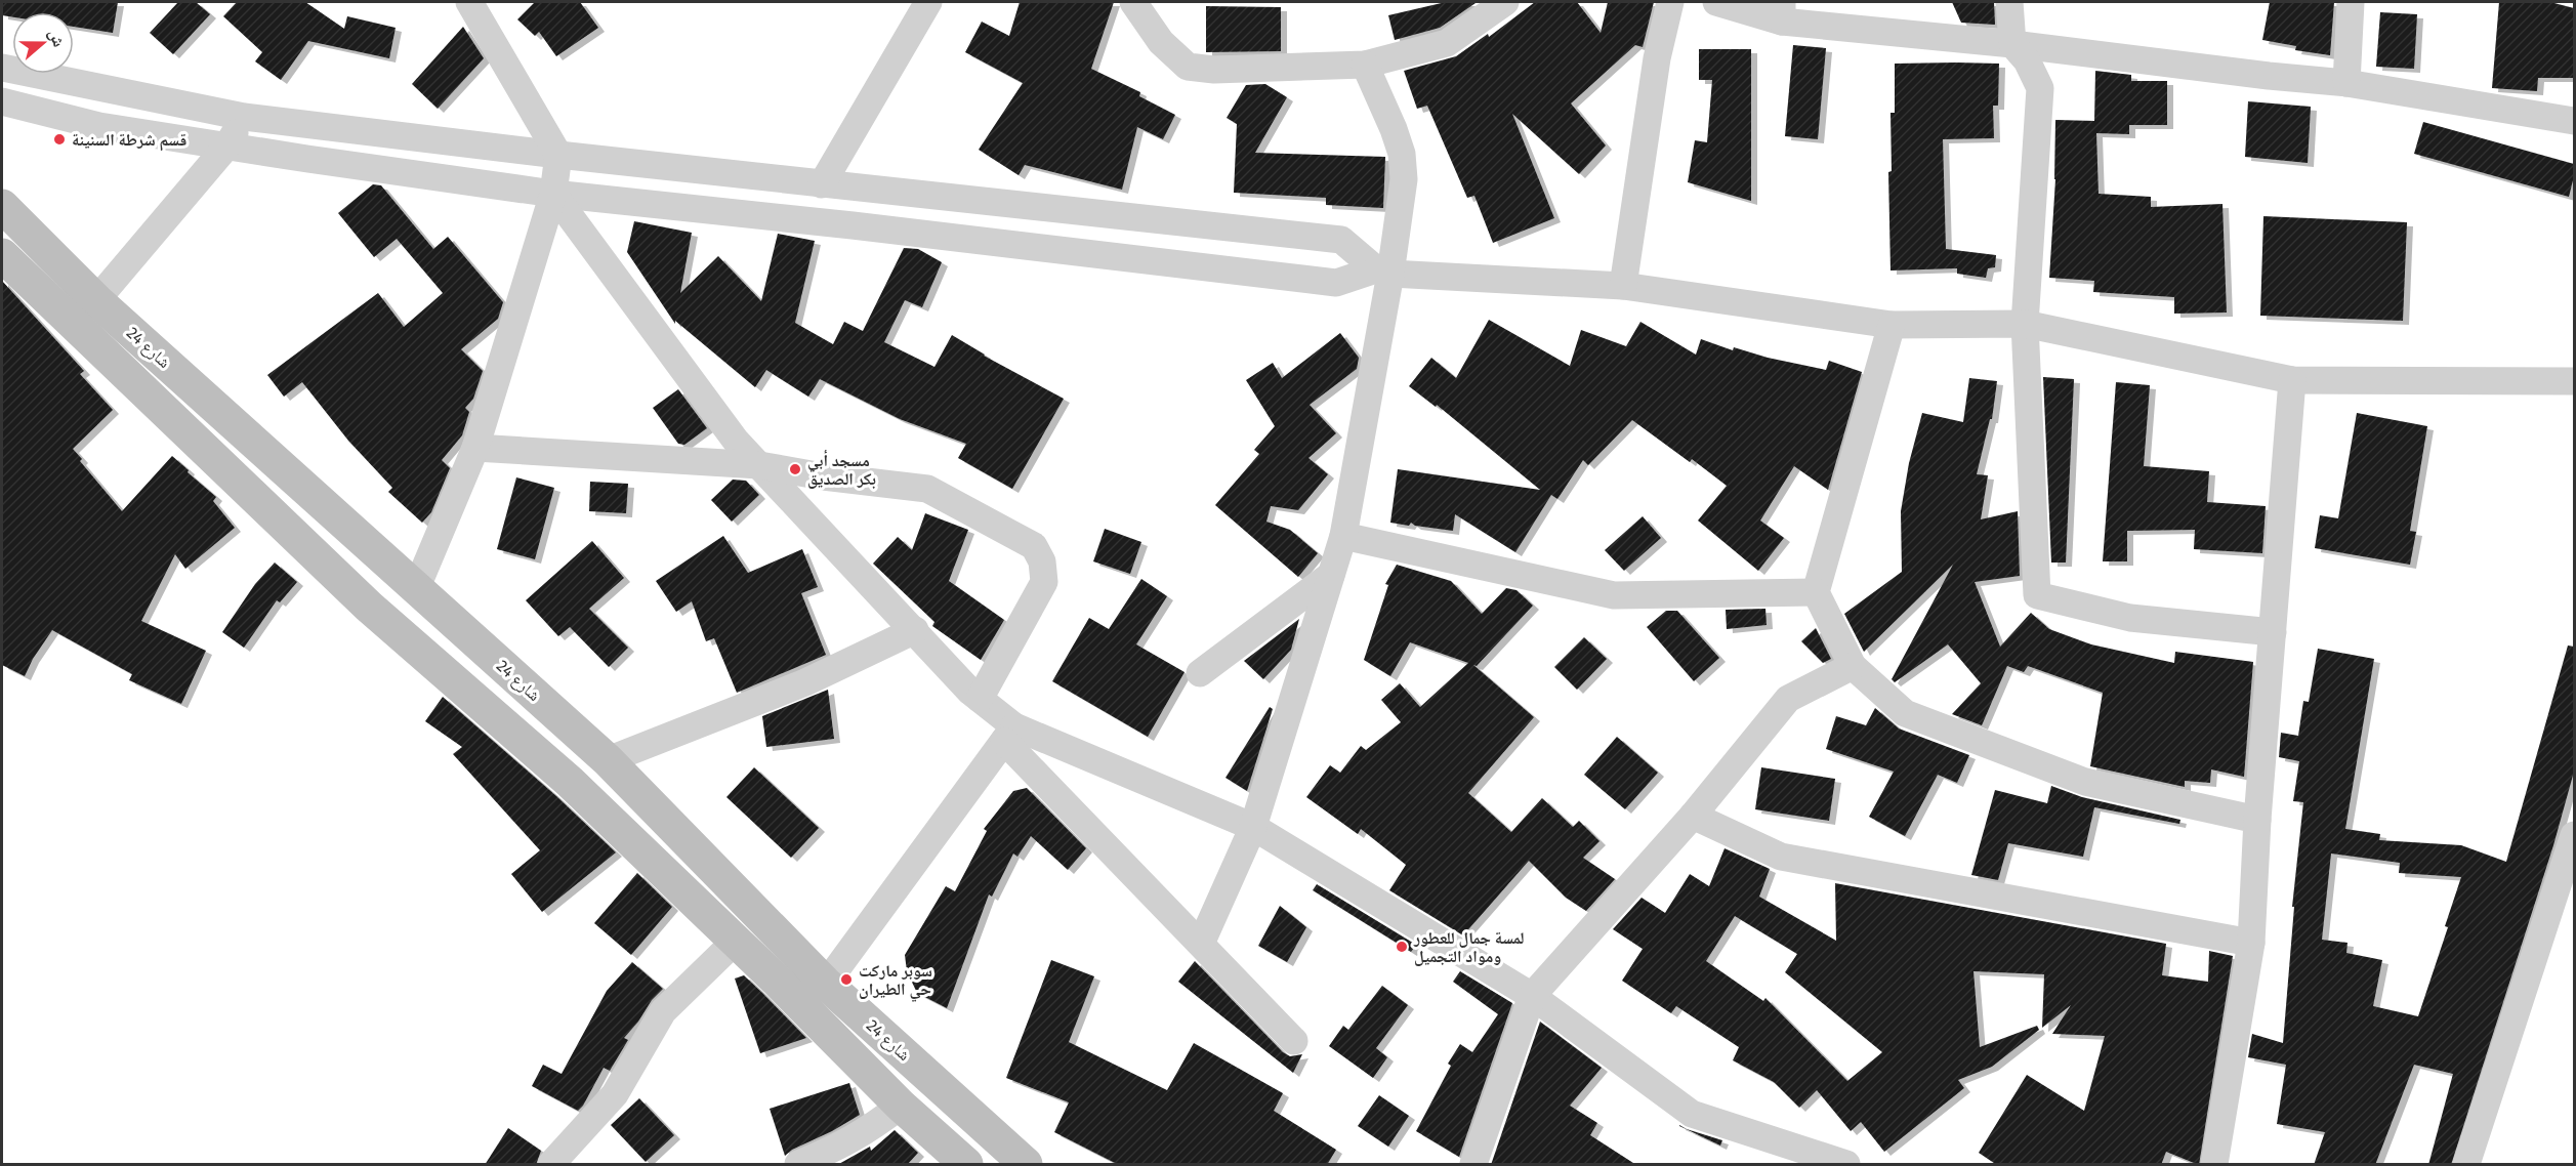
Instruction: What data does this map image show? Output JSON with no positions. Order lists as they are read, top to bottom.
{
  "streets": {
    "street": ["شارع 24"]
  },
  "places": [
    "قسم شرطة السنينة",
    "مسجد أبي بكر الصديق",
    "لمسة جمال للعطور ومواد التجميل",
    "سوبر ماركت حي الطيران"
  ],
  "north": "right"
}
